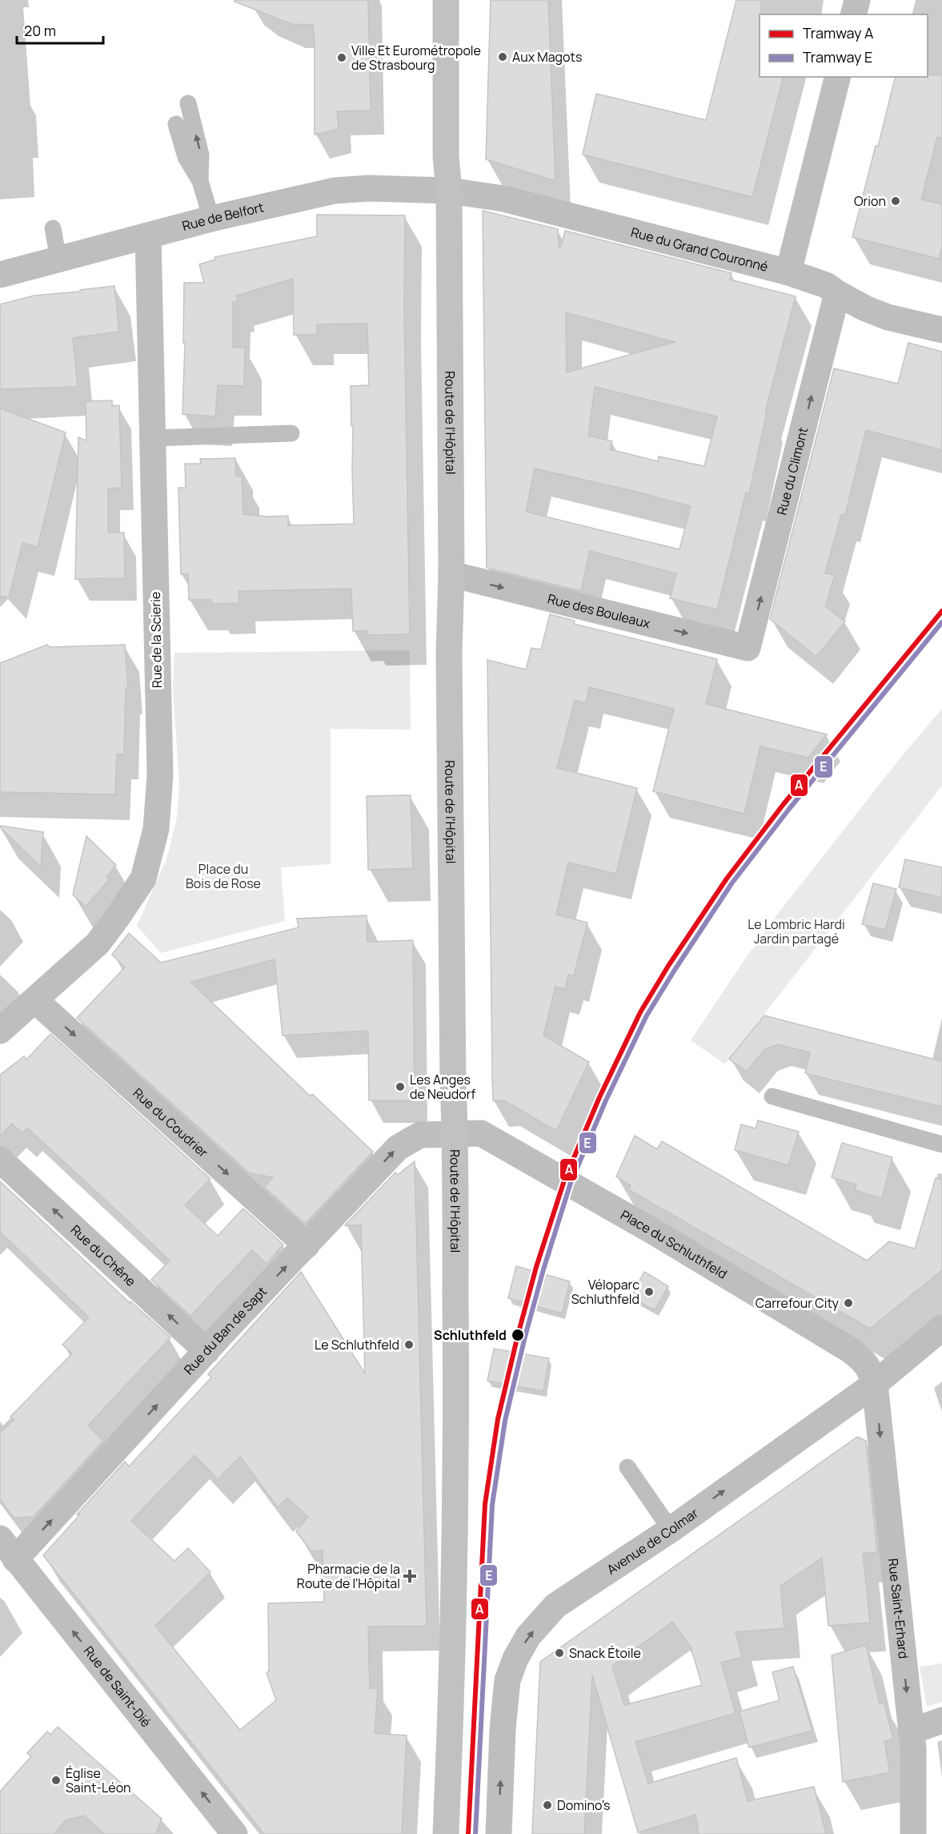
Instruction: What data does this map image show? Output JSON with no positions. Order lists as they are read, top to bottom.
{
  "streets": {
    "main road": ["Route de l'Hôpital"],
    "street": [
      "Rue de Belfort",
      "Rue du Grand Couronné",
      "Rue du Climont",
      "Rue des Bouleaux",
      "Rue de la Scierie",
      "Rue du Coudrier",
      "Place du Schluthfeld",
      "Rue du Chêne",
      "Rue du Ban de Sapt",
      "Avenue de Colmar",
      "Rue Saint-Erhard",
      "Rue de Saint-Dié"
    ]
  },
  "crossings": [
    ["Rue de Belfort", "Rue du Grand Couronné"],
    ["Rue de Belfort", "Route de l'Hôpital"],
    ["Rue de Belfort", "Rue de la Scierie"],
    ["Rue du Grand Couronné", "Route de l'Hôpital"],
    ["Rue du Grand Couronné", "Rue du Climont"],
    ["Route de l'Hôpital", "Rue des Bouleaux"],
    ["Route de l'Hôpital", "Place du Schluthfeld"],
    ["Route de l'Hôpital", "Rue du Ban de Sapt"],
    ["Rue du Climont", "Rue des Bouleaux"],
    ["Rue de la Scierie", "Rue du Coudrier"],
    ["Rue du Coudrier", "Rue du Ban de Sapt"],
    ["Place du Schluthfeld", "Rue du Ban de Sapt"],
    ["Place du Schluthfeld", "Avenue de Colmar"],
    ["Place du Schluthfeld", "Rue Saint-Erhard"],
    ["Rue du Chêne", "Rue du Ban de Sapt"],
    ["Rue du Ban de Sapt", "Rue de Saint-Dié"],
    ["Avenue de Colmar", "Rue Saint-Erhard"]
  ],
  "one_way": [
    "Rue du Climont",
    "Rue des Bouleaux",
    "Rue du Coudrier",
    "Rue du Chêne",
    "Rue du Ban de Sapt",
    "Avenue de Colmar",
    "Rue Saint-Erhard",
    "Rue de Saint-Dié"
  ],
  "parks": ["Place du Bois de Rose", "Le Lombric Hardi Jardin partagé"],
  "places": {
    "other": [
      "Aux Magots",
      "Ville Et Eurométropole de Strasbourg",
      "Orion",
      "Les Anges de Neudorf",
      "Véloparc Schluthfeld",
      "Carrefour City",
      "Schluthfeld",
      "Le Schluthfeld",
      "Snack Étoile",
      "Église Saint-Léon",
      "Domino's"
    ],
    "health": ["Pharmacie de la Route de l’Hôpital"]
  },
  "lines": ["tram line A", "tram line E"],
  "legend": ["Tramway A", "Tramway E"],
  "scale_bar": "20 m"
}
